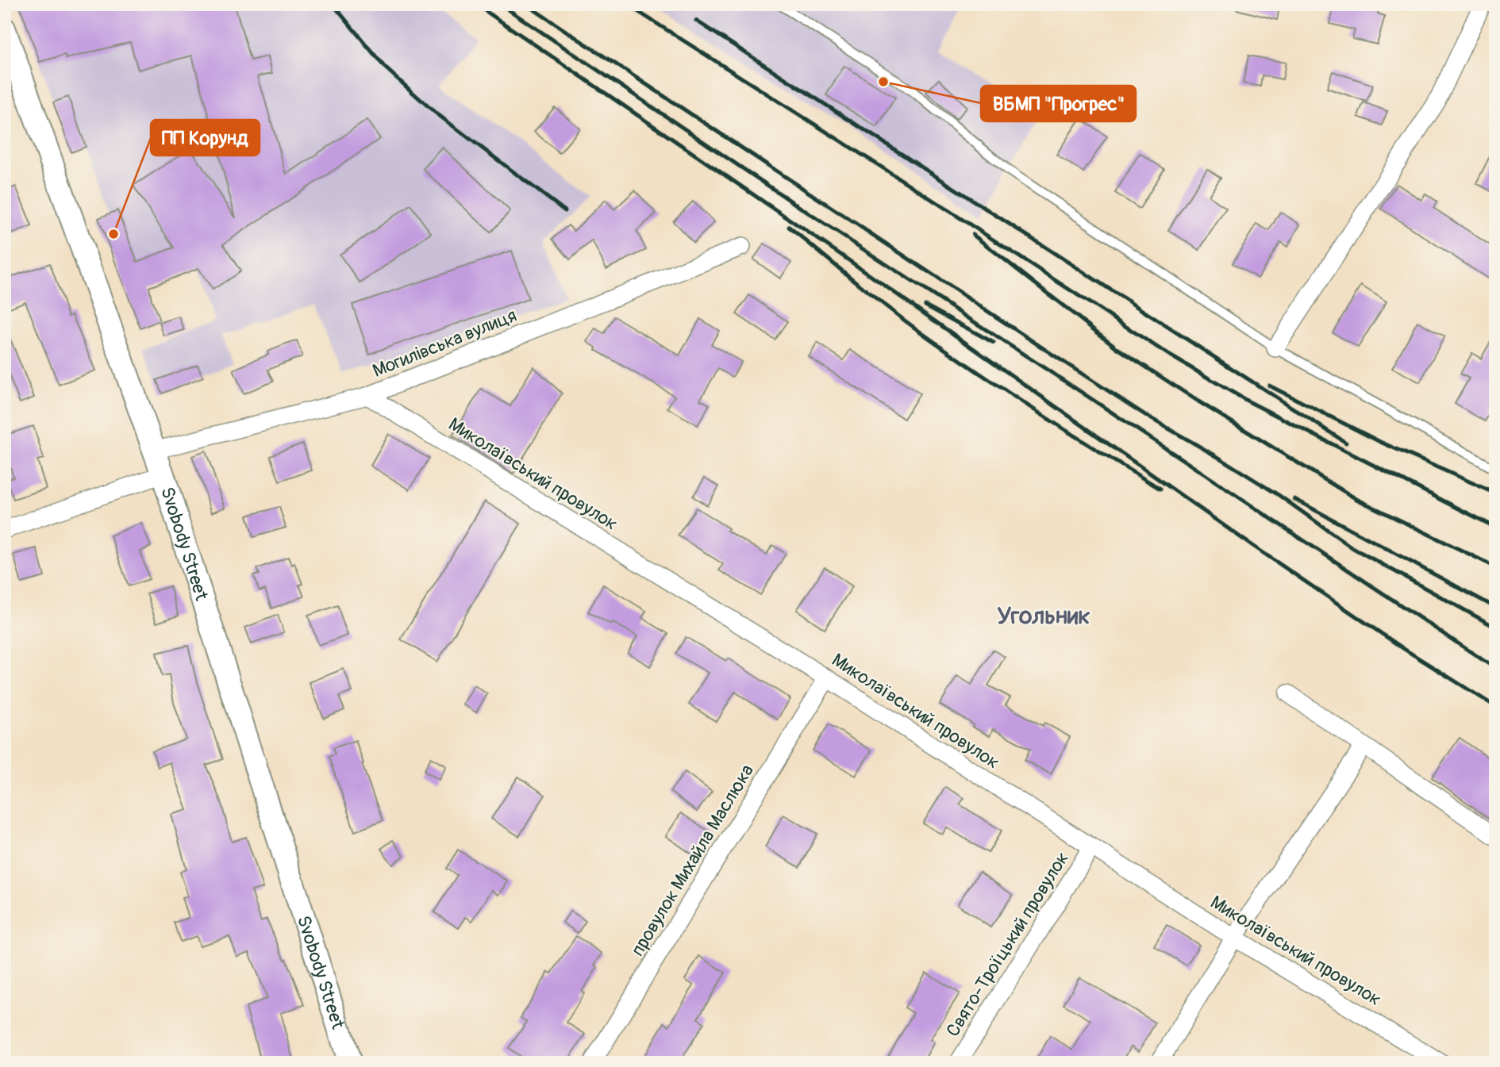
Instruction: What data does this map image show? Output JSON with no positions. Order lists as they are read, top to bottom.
{
  "streets": {
    "street": [
      "Могилівська вулиця",
      "Миколаївський провулок",
      "Svobody Street",
      "провулок Михайла Маслюка",
      "Свято-Троїцький провулок"
    ]
  },
  "crossings": [
    ["Могилівська вулиця", "Миколаївський провулок"],
    ["Могилівська вулиця", "Svobody Street"],
    ["Миколаївський провулок", "провулок Михайла Маслюка"],
    ["Миколаївський провулок", "Свято-Троїцький провулок"]
  ],
  "districts": ["Угольник"],
  "places": ["ВБМП \"Прогрес\"", "ПП Корунд"]
}
